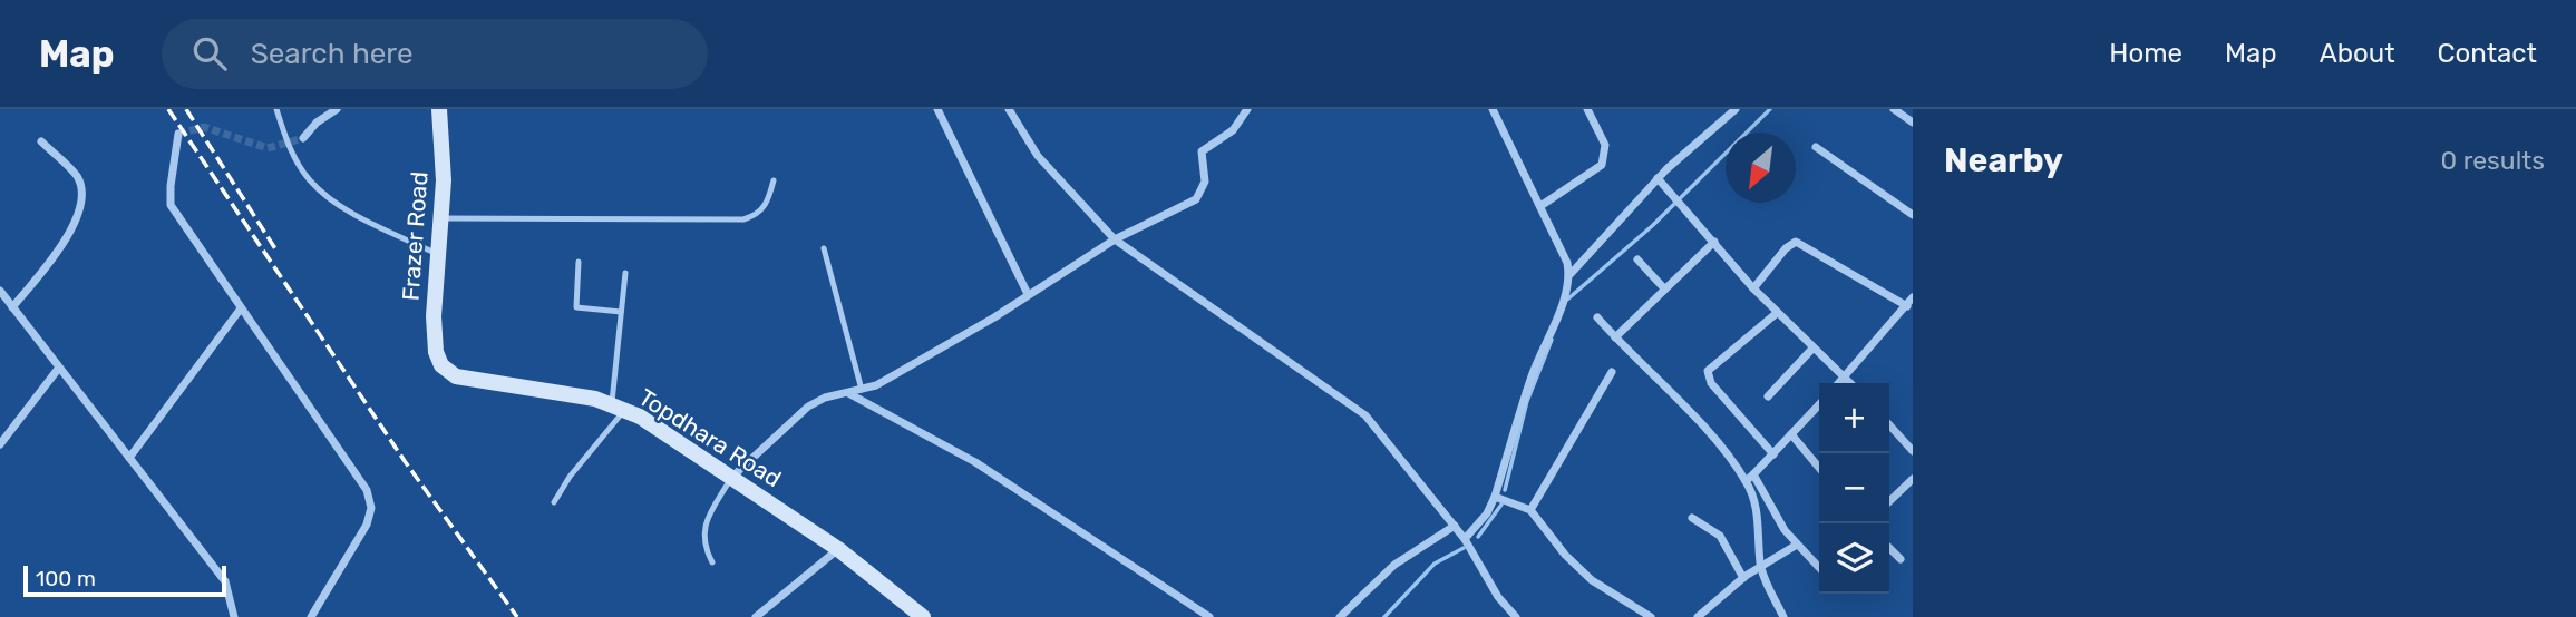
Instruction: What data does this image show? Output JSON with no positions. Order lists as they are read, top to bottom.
{
  "streets": {
    "street": ["Frazer Road", "Topdhara Road"]
  },
  "crossings": [
    ["Frazer Road", "Topdhara Road"]
  ],
  "scale_bar": "100 m",
  "north": "bottom left",
  "page": {
    "header": "Map",
    "search": "Search here",
    "nav": [
      "Home",
      "Map",
      "About",
      "Contact"
    ],
    "heading": ["Nearby", "0 results"],
    "map_buttons": ["+", "−"],
    "scale": "100 m"
  }
}
